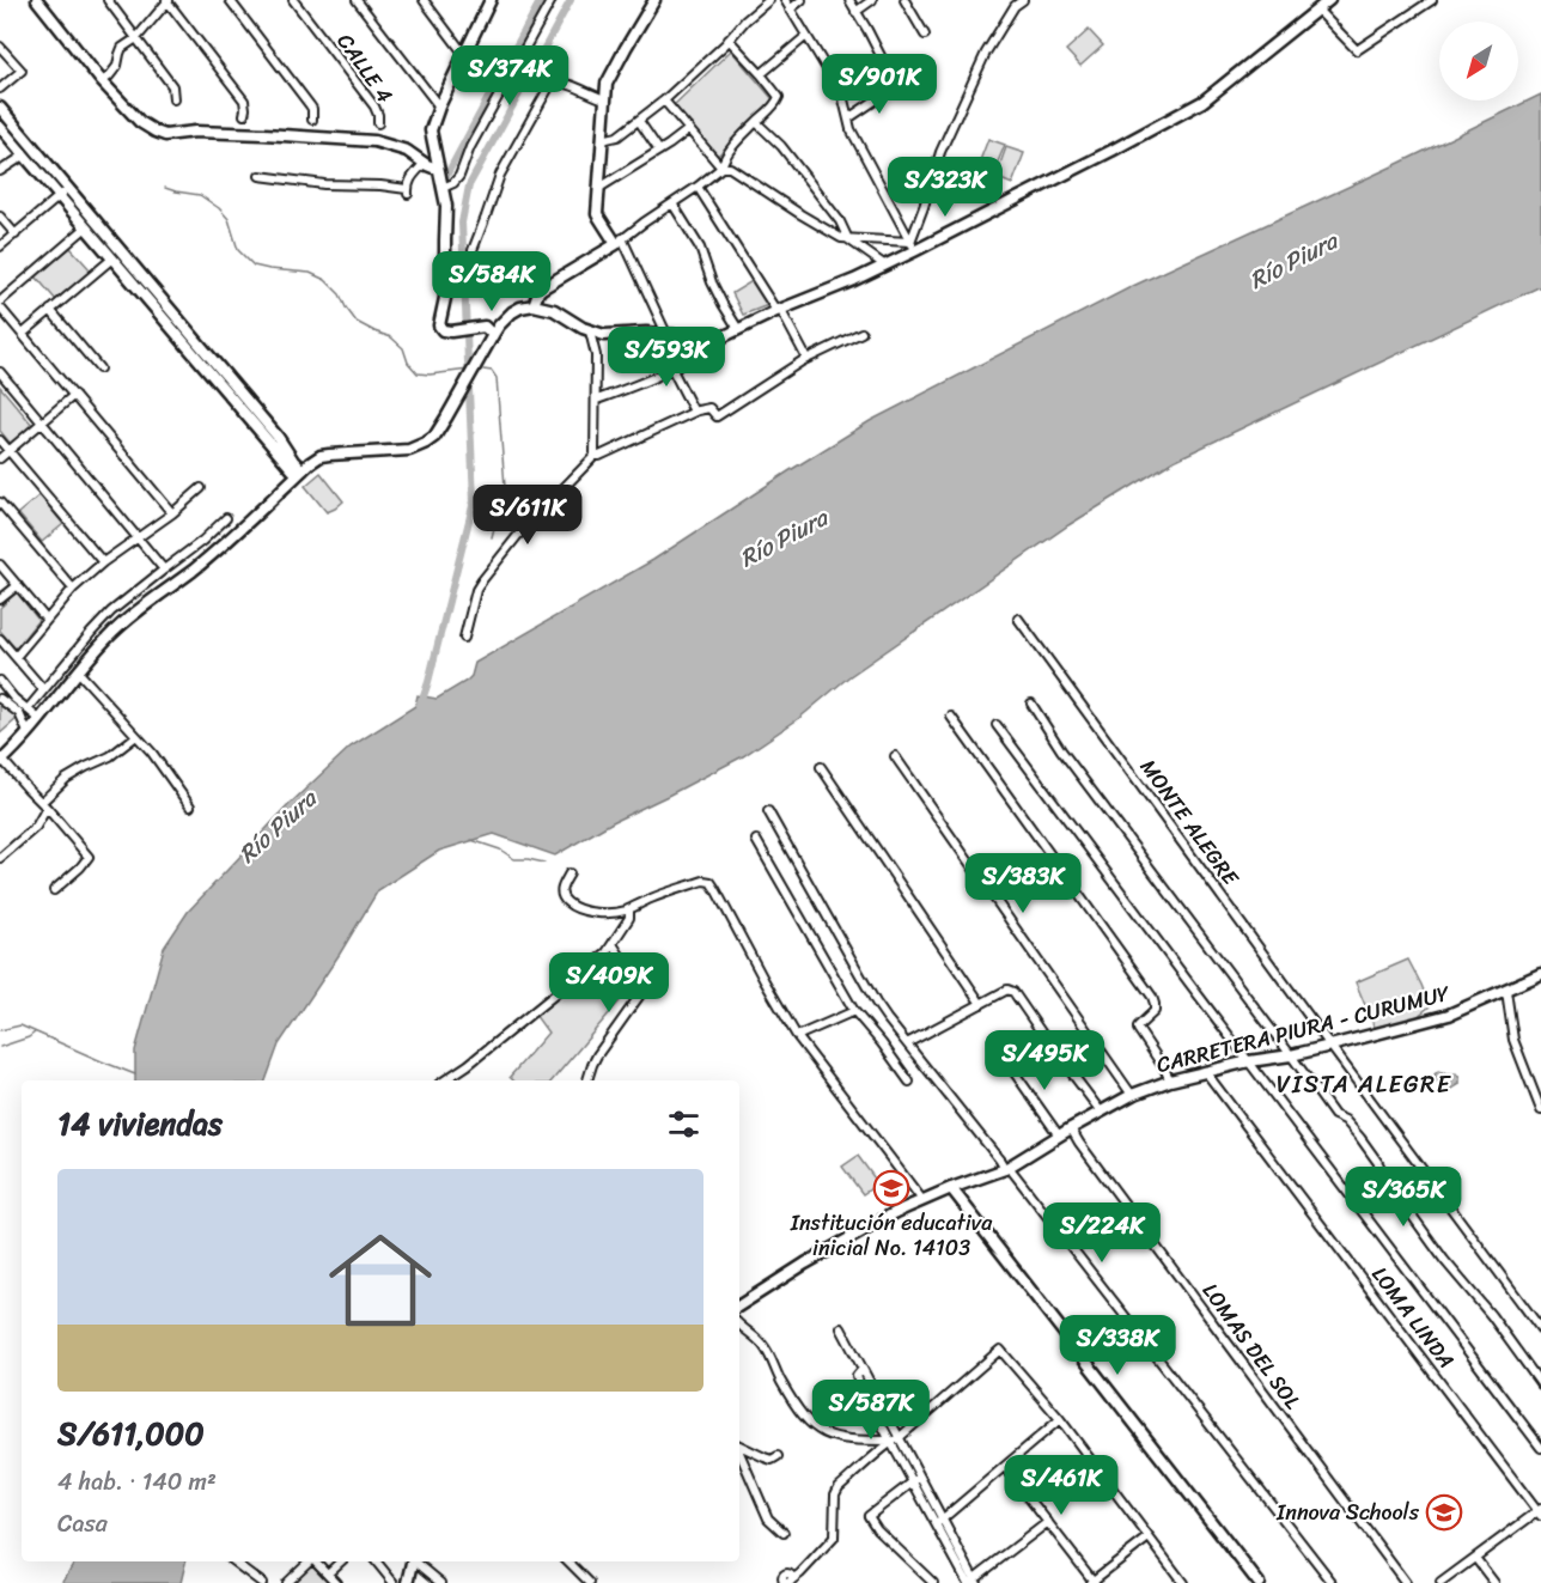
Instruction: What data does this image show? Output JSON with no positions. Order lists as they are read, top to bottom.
{
  "streets": {
    "street": [
      "CALLE 4",
      "MONTE ALEGRE",
      "CARRETERA PIURA - CURUMUY",
      "LOMA LINDA",
      "LOMAS DEL SOL"
    ]
  },
  "crossings": [
    ["MONTE ALEGRE", "CARRETERA PIURA - CURUMUY"],
    ["CARRETERA PIURA - CURUMUY", "LOMA LINDA"],
    ["CARRETERA PIURA - CURUMUY", "LOMAS DEL SOL"]
  ],
  "districts": ["VISTA ALEGRE"],
  "water": ["Río Piura"],
  "places": {
    "school or university": ["Institución educativa inicial No. 14103", "Innova Schools"]
  },
  "north": "bottom left",
  "page": {
    "price": [
      "S/374K",
      "S/901K",
      "S/323K",
      "S/584K",
      "S/593K",
      "S/611K",
      "S/383K",
      "S/409K",
      "S/495K",
      "S/365K",
      "S/224K",
      "S/338K",
      "S/587K",
      "S/461K"
    ],
    "heading": "14 viviendas",
    "list": [
      {
        "name": "S/611,000",
        "note": "4 hab. · 140 m² · Casa"
      }
    ]
  }
}
